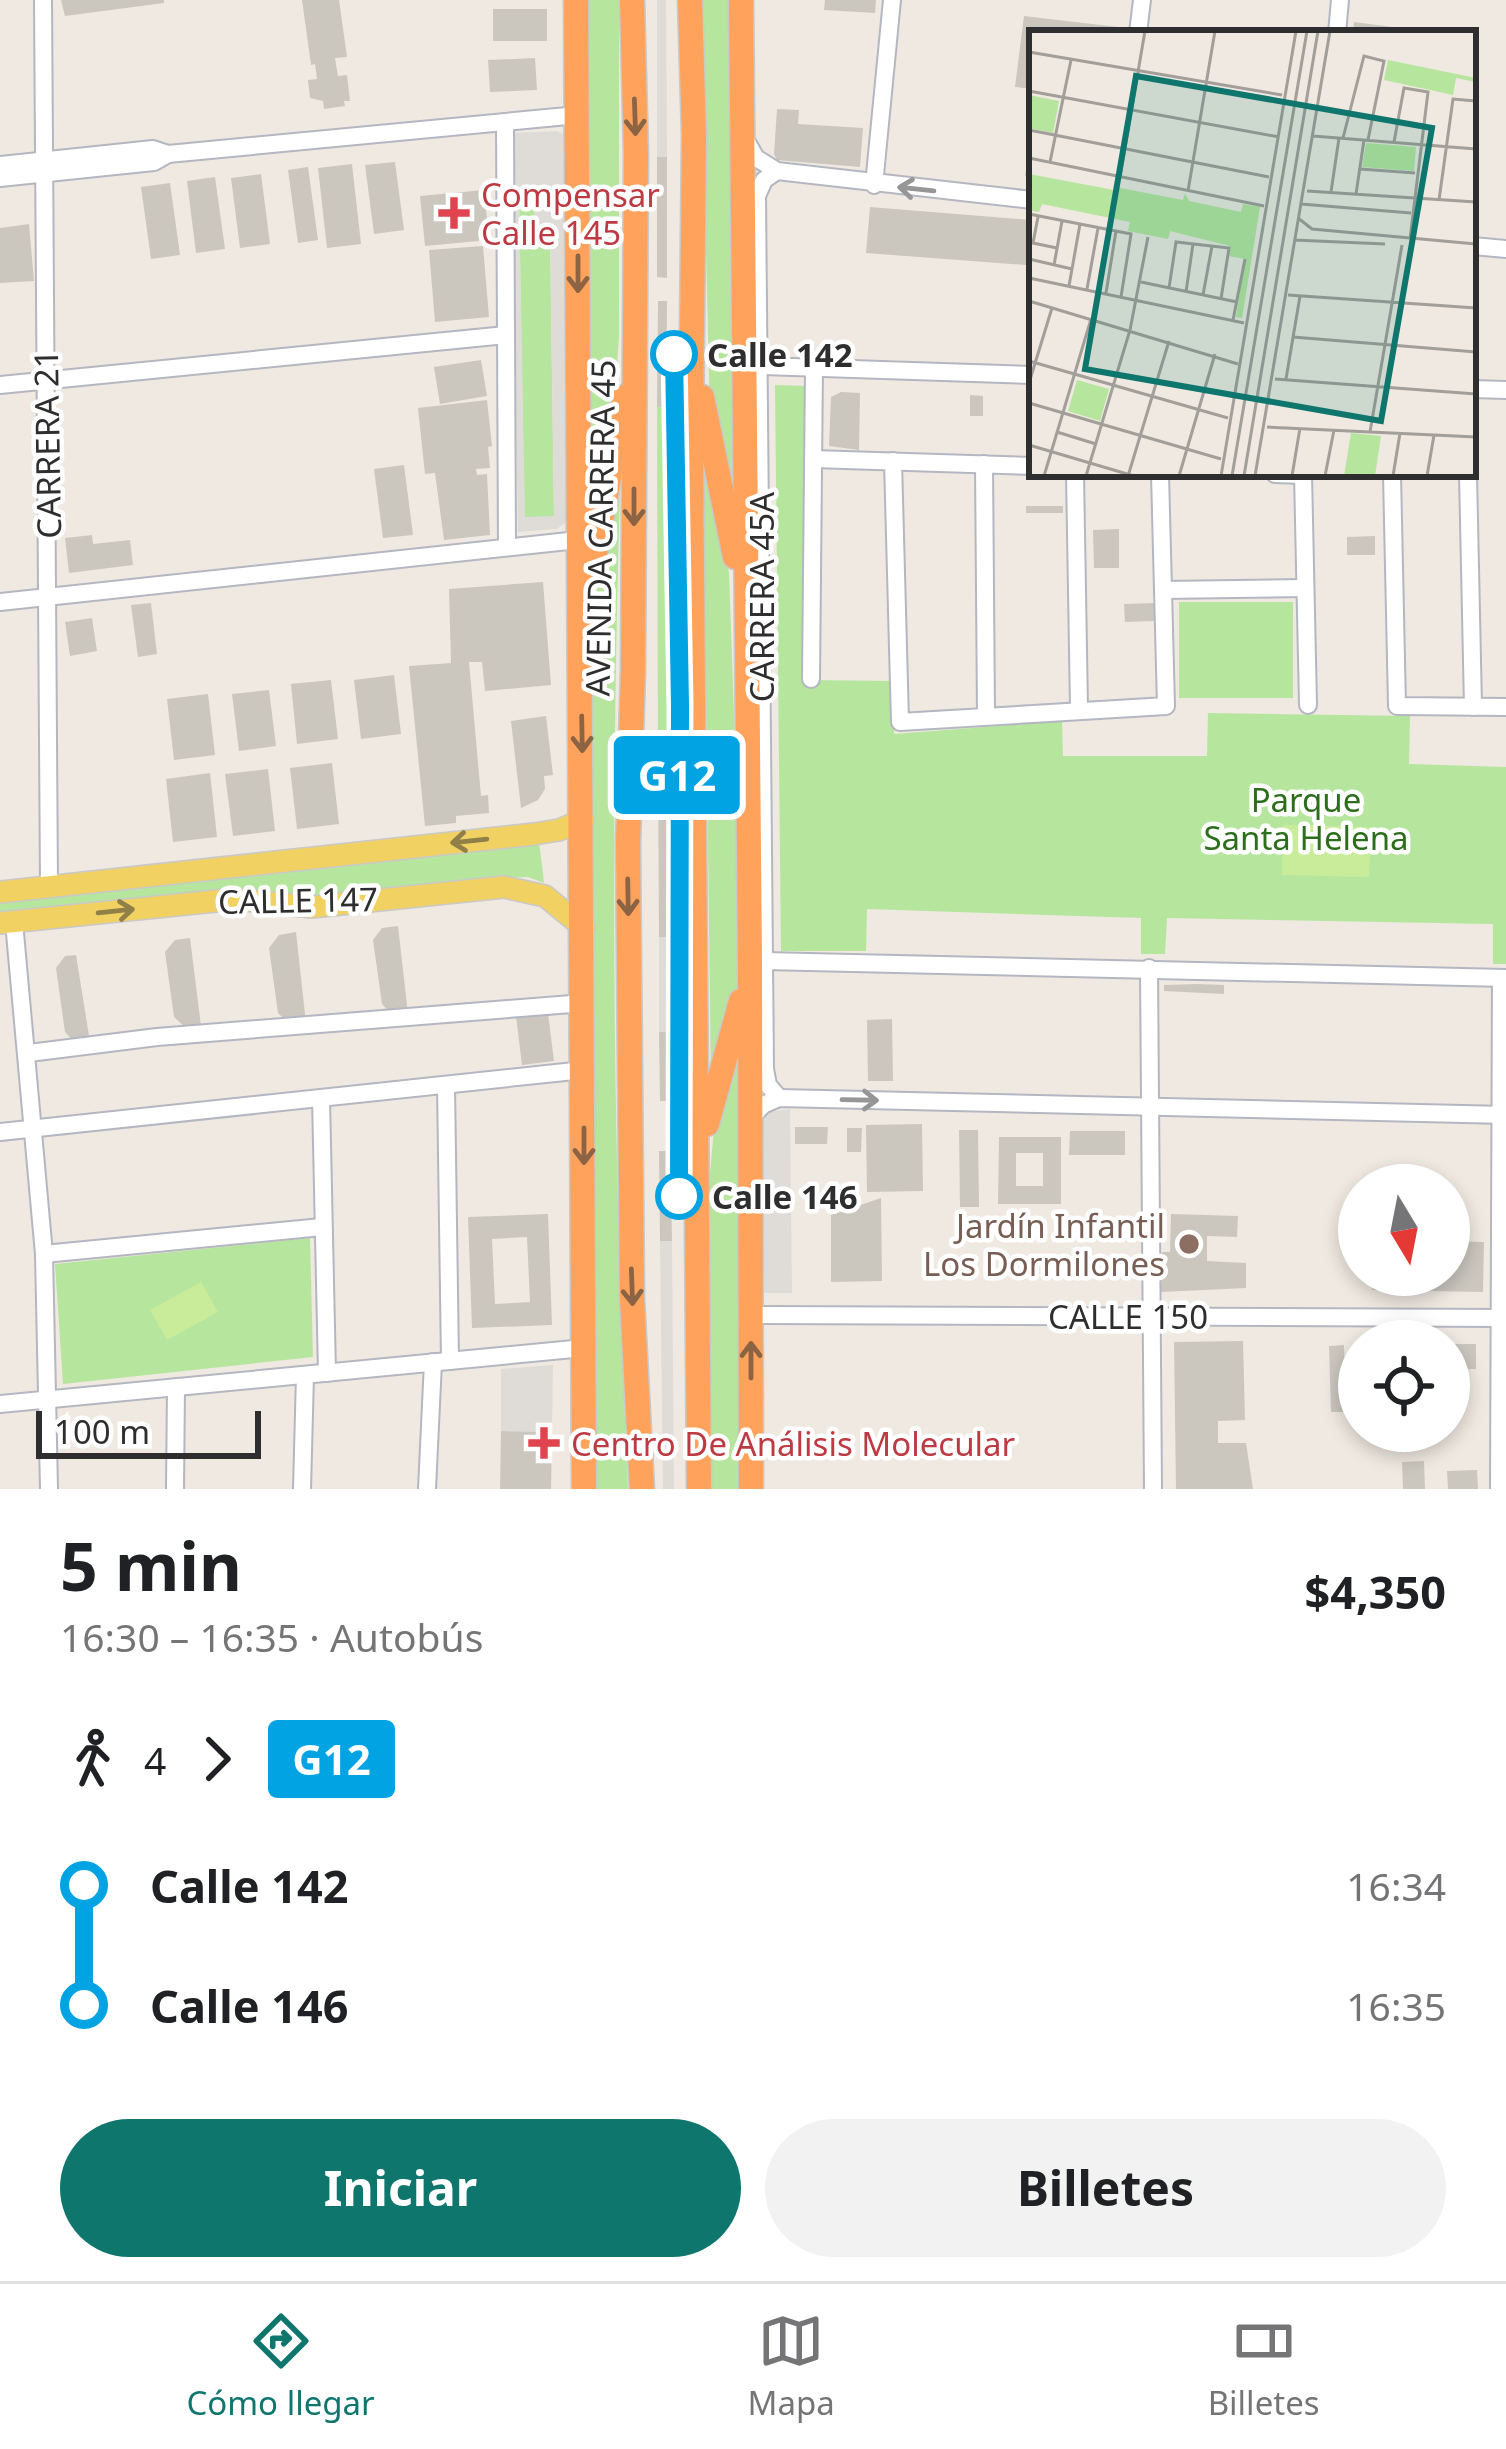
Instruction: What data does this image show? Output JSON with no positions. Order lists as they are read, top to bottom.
{
  "streets": {
    "highway": ["AVENIDA CARRERA 45"],
    "main road": ["CALLE 147"],
    "street": ["CARRERA 21", "CARRERA 45A", "CALLE 150"]
  },
  "crossings": [
    ["CARRERA 21", "CALLE 147"],
    ["AVENIDA CARRERA 45", "CALLE 147"]
  ],
  "parks": ["Parque Santa Helena"],
  "places": {
    "health": ["Compensar Calle 145", "Centro De Análisis Molecular"],
    "other": ["Calle 142", "Calle 146", "Jardín Infantil Los Dormilones"]
  },
  "lines": ["bus line G12"],
  "scale_bar": "100 m",
  "north": "bottom",
  "page": {
    "on_map": "G12",
    "scale": "100 m",
    "heading": ["5 min", "16:30 – 16:35 · Autobús", "$4,350"],
    "legs": ["4", "G12"],
    "list": [
      {
        "name": "Calle 142",
        "value": "16:34"
      },
      {
        "name": "Calle 146",
        "value": "16:35"
      }
    ],
    "buttons": ["Iniciar", "Billetes"],
    "tabs": ["Cómo llegar", "Mapa", "Billetes"]
  }
}
